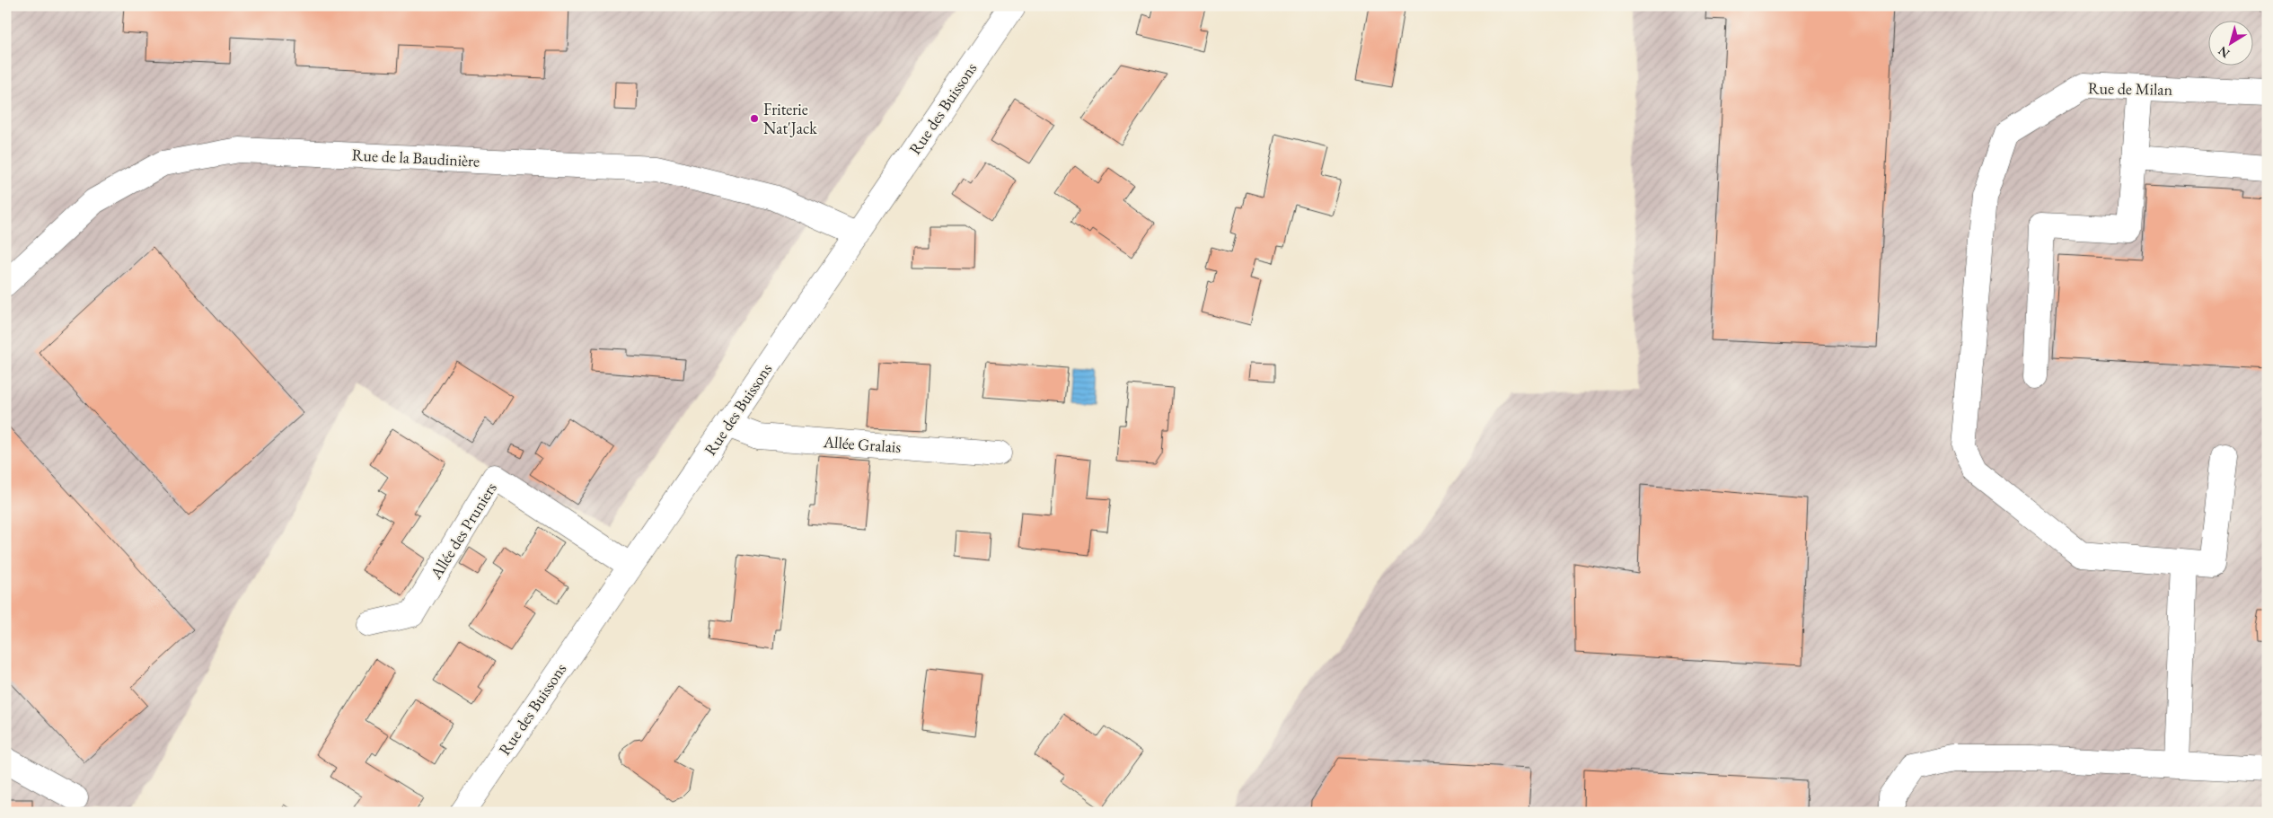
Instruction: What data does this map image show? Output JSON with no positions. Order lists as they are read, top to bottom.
{
  "streets": {
    "street": [
      "Rue de Milan",
      "Rue des Buissons",
      "Rue de la Baudinière",
      "Allée Gralais",
      "Allée des Pruniers"
    ]
  },
  "crossings": [
    ["Rue des Buissons", "Rue de la Baudinière"],
    ["Rue des Buissons", "Allée Gralais"],
    ["Rue des Buissons", "Allée des Pruniers"]
  ],
  "places": ["Friterie Nat'Jack"],
  "north": "bottom left"
}
